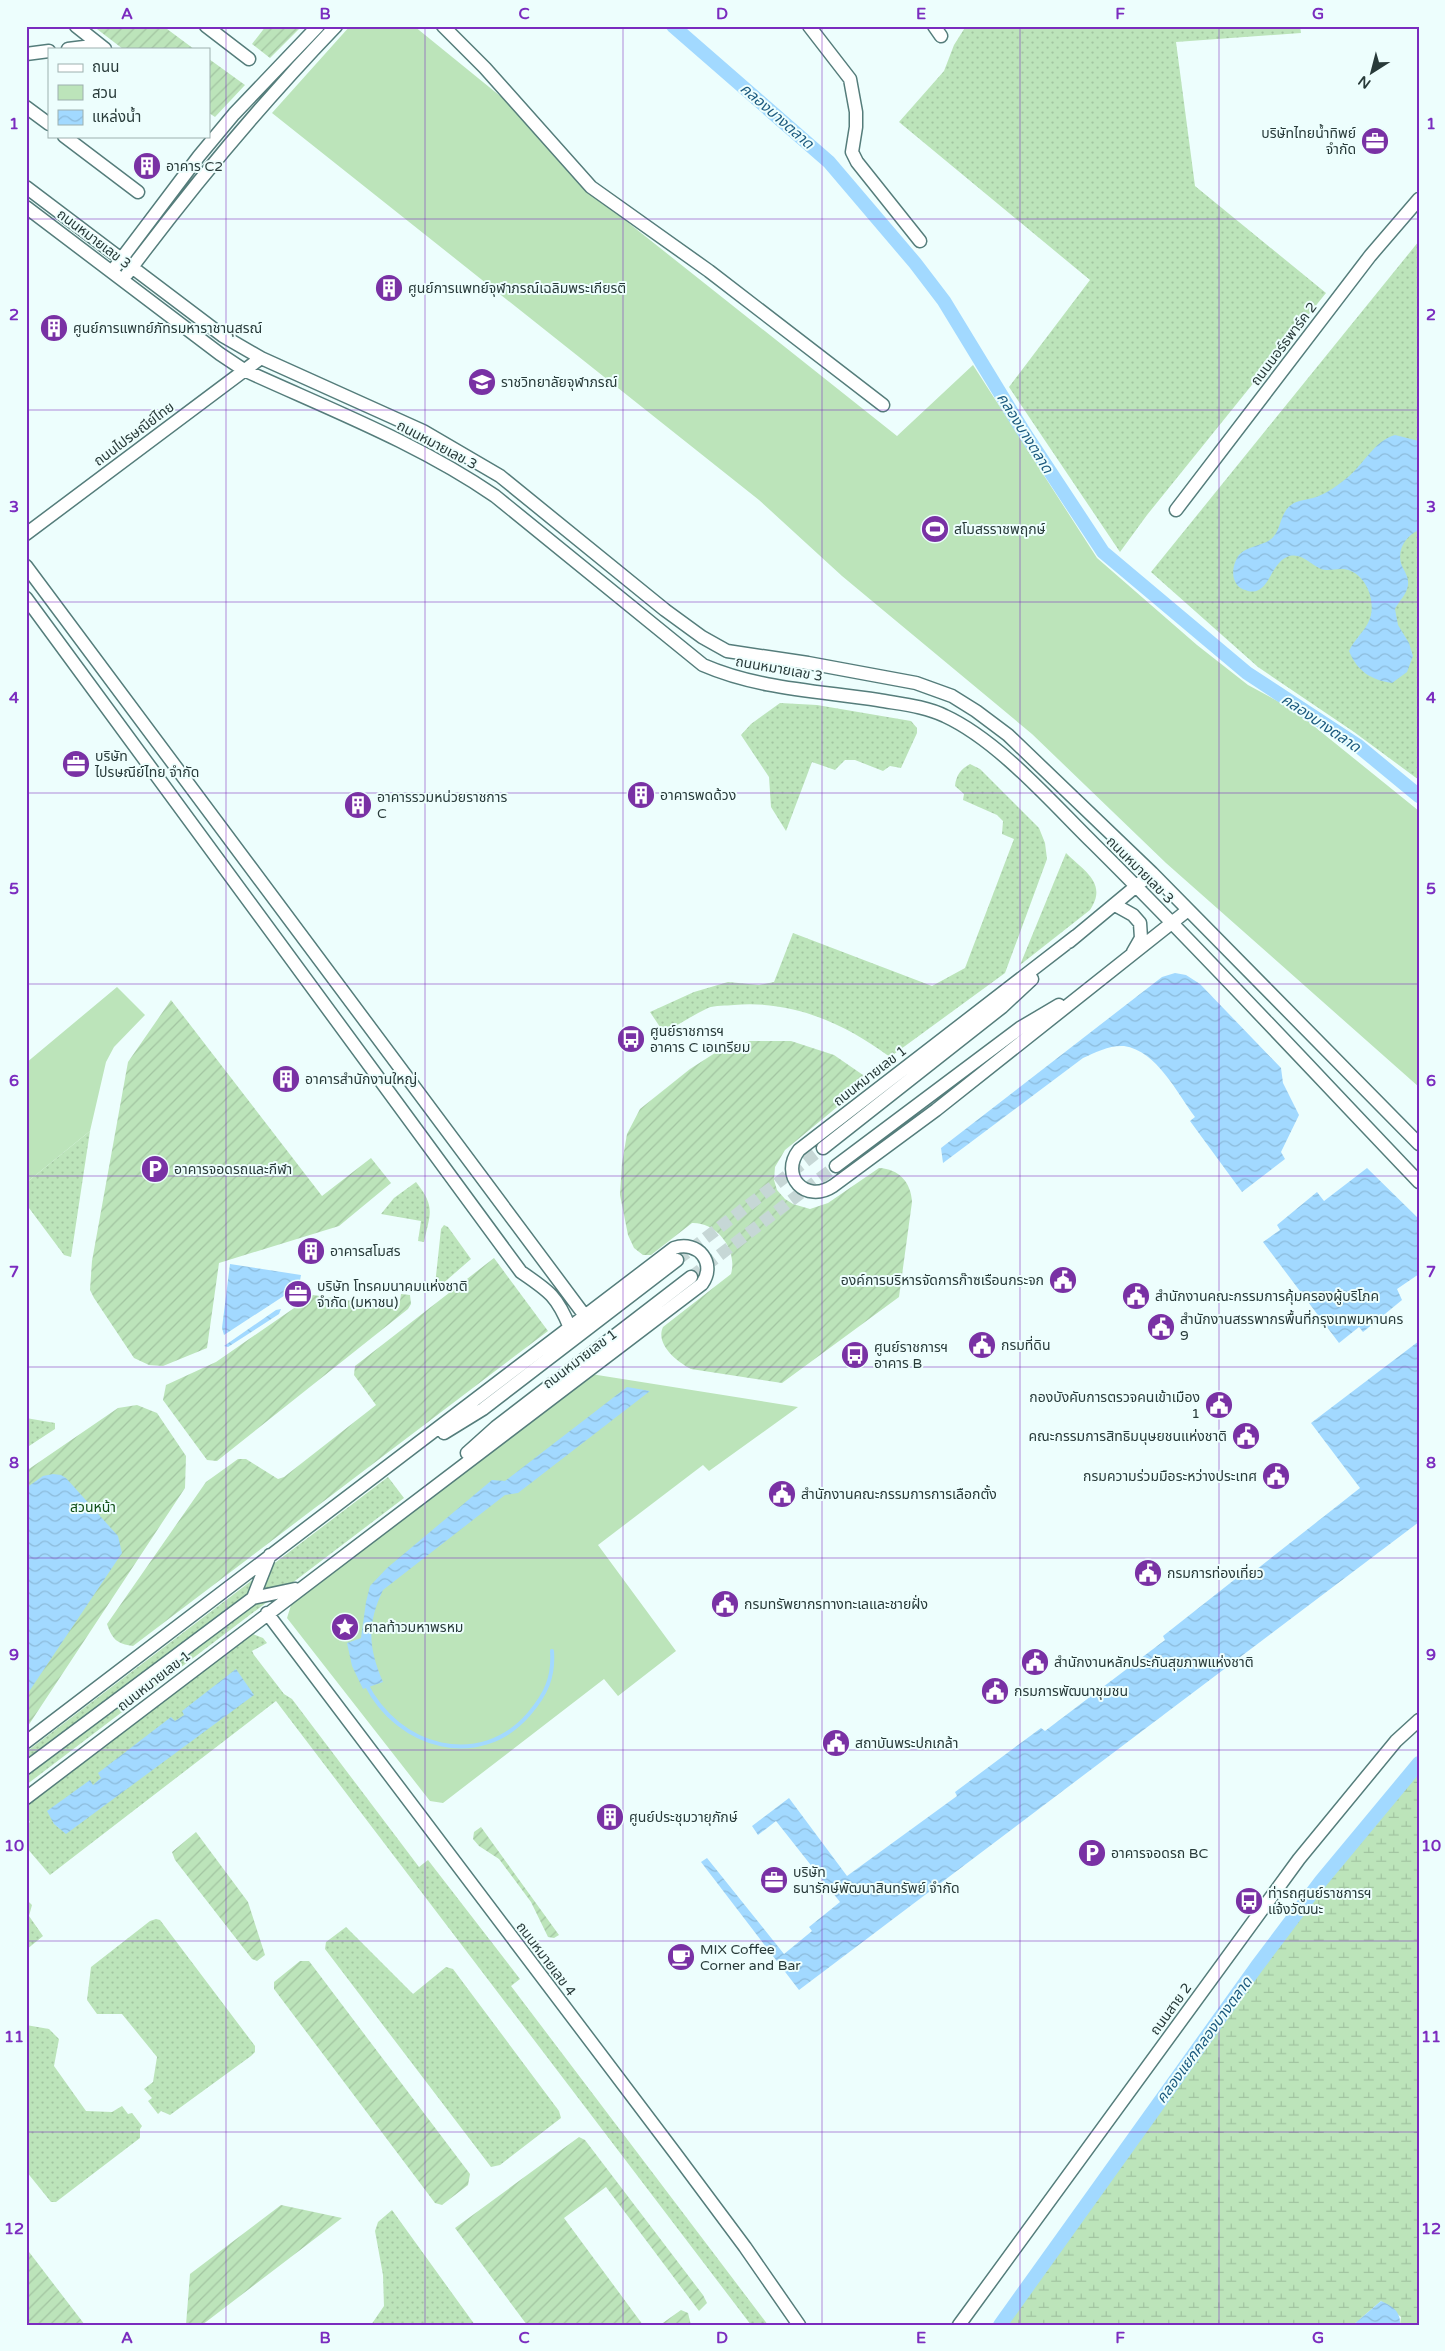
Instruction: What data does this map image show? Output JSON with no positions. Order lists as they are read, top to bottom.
{
  "streets": {
    "street": [
      "ถนนหมายเลข 3",
      "ถนนนอร์ธพาร์ค 2",
      "ถนนไปรษณีย์ไทย",
      "ถนนหมายเลข 1",
      "ถนนหมายเลข 4",
      "ถนนสาย 2"
    ]
  },
  "crossings": [
    ["ถนนหมายเลข 3", "ถนนไปรษณีย์ไทย"],
    ["ถนนหมายเลข 3", "ถนนหมายเลข 1"],
    ["ถนนหมายเลข 1", "ถนนหมายเลข 4"]
  ],
  "water": ["คลองบางตลาด", "คลองแยกคลองบางตลาด"],
  "parks": ["สวนหน้า"],
  "places": {
    "office": [
      "บริษัทไทยน้ำทิพย์ จำกัด",
      "บริษัท ไปรษณีย์ไทย จำกัด",
      "บริษัท โทรคมนาคมแห่งชาติ จำกัด (มหาชน)",
      "บริษัท ธนารักษ์พัฒนาสินทรัพย์ จำกัด"
    ],
    "building": [
      "อาคาร C2",
      "ศูนย์การแพทย์จุฬาภรณ์เฉลิมพระเกียรติ",
      "ศูนย์การแพทย์ภัทรมหาราชานุสรณ์",
      "อาคารพดด้วง",
      "อาคารรวมหน่วยราชการ C",
      "อาคารสำนักงานใหญ่",
      "อาคารสโมสร",
      "ศูนย์ประชุมวายุภักษ์"
    ],
    "school or university": ["ราชวิทยาลัยจุฬาภรณ์"],
    "sports": ["สโมสรราชพฤกษ์"],
    "bus stop": ["ศูนย์ราชการฯ อาคาร C เอเทรียม", "ศูนย์ราชการฯ อาคาร B", "ท่ารถศูนย์ราชการฯ แจ้งวัฒนะ"],
    "parking": ["อาคารจอดรถและกีฬา", "อาคารจอดรถ BC"],
    "public building": [
      "องค์การบริหารจัดการก๊าซเรือนกระจก",
      "สำนักงานคณะกรรมการคุ้มครองผู้บริโภค",
      "สำนักงานสรรพากรพื้นที่กรุงเทพมหานคร 9",
      "กรมที่ดิน",
      "กองบังคับการตรวจคนเข้าเมือง 1",
      "คณะกรรมการสิทธิมนุษยชนแห่งชาติ",
      "กรมความร่วมมือระหว่างประเทศ",
      "สำนักงานคณะกรรมการการเลือกตั้ง",
      "กรมการท่องเที่ยว",
      "กรมทรัพยากรทางทะเลและชายฝั่ง",
      "สำนักงานหลักประกันสุขภาพแห่งชาติ",
      "กรมการพัฒนาชุมชน",
      "สถาบันพระปกเกล้า"
    ],
    "place": ["ศาลท้าวมหาพรหม"],
    "cafe": ["MIX Coffee Corner and Bar"]
  },
  "legend": ["ถนน", "สวน", "แหล่งน้ำ"],
  "north": "bottom left",
  "grid": {
    "columns": [
      "A",
      "B",
      "C",
      "D",
      "E",
      "F",
      "G"
    ],
    "rows": [
      "1",
      "2",
      "3",
      "4",
      "5",
      "6",
      "7",
      "8",
      "9",
      "10",
      "11",
      "12"
    ]
  }
}
